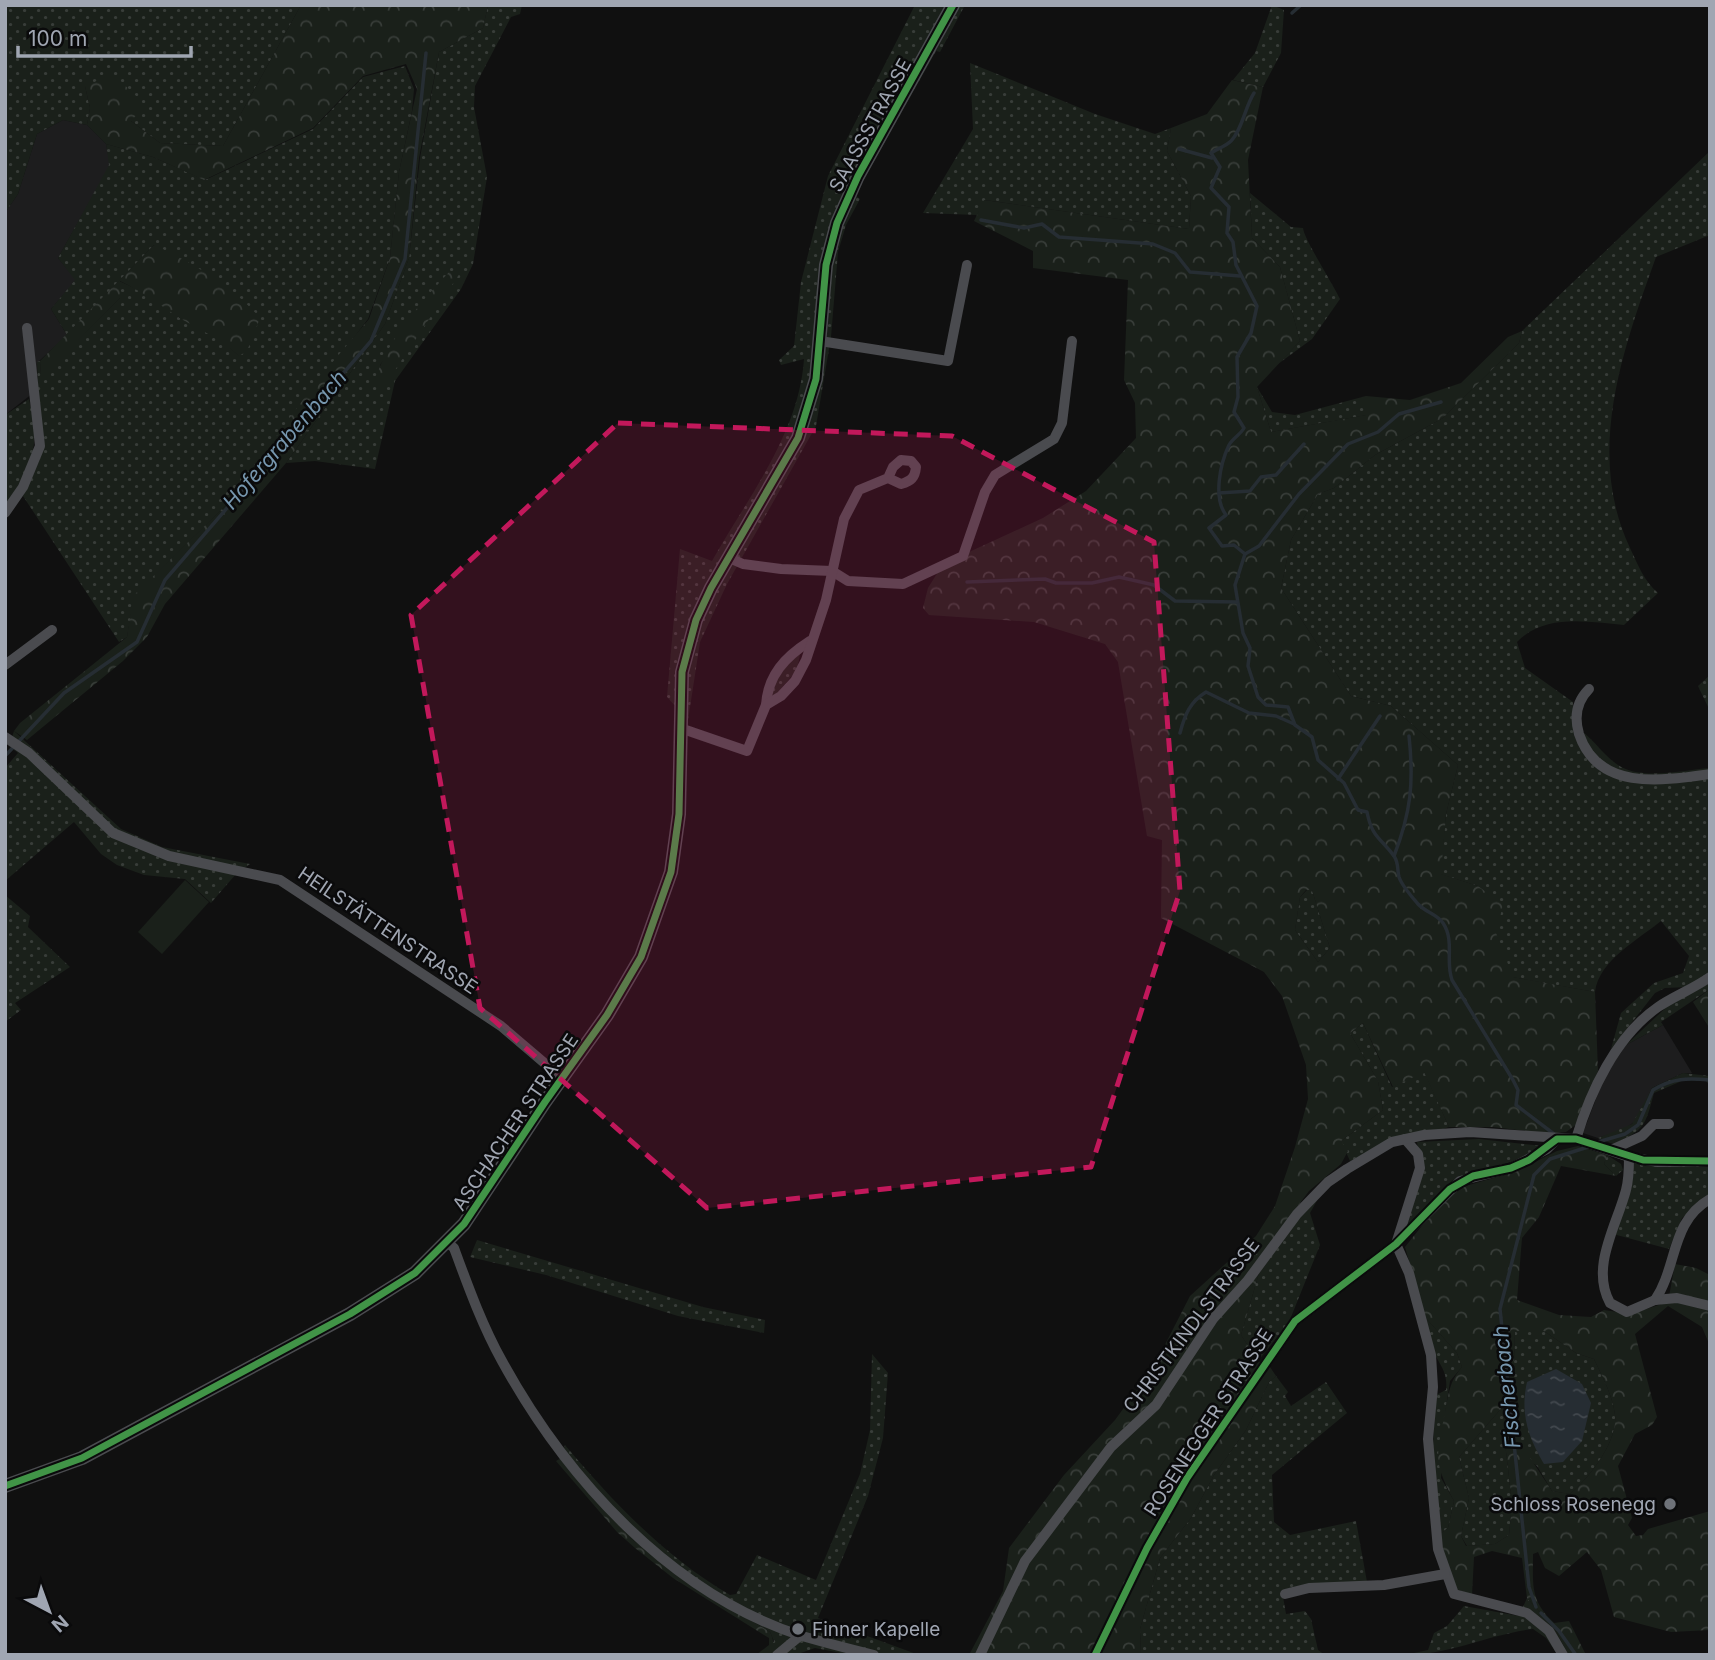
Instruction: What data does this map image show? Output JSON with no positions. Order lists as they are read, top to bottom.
{
  "streets": {
    "street": [
      "SAASSSTRASSE",
      "HEILSTÄTTENSTRASSE",
      "ASCHACHER STRASSE",
      "CHRISTKINDLSTRASSE",
      "ROSENEGGER STRASSE"
    ]
  },
  "crossings": [
    ["SAASSSTRASSE", "ASCHACHER STRASSE"],
    ["HEILSTÄTTENSTRASSE", "ASCHACHER STRASSE"],
    ["CHRISTKINDLSTRASSE", "ROSENEGGER STRASSE"]
  ],
  "water": ["Hofergrabenbach", "Fischerbach"],
  "places": ["Schloss Rosenegg", "Finner Kapelle"],
  "scale_bar": "100 m",
  "north": "bottom right"
}
